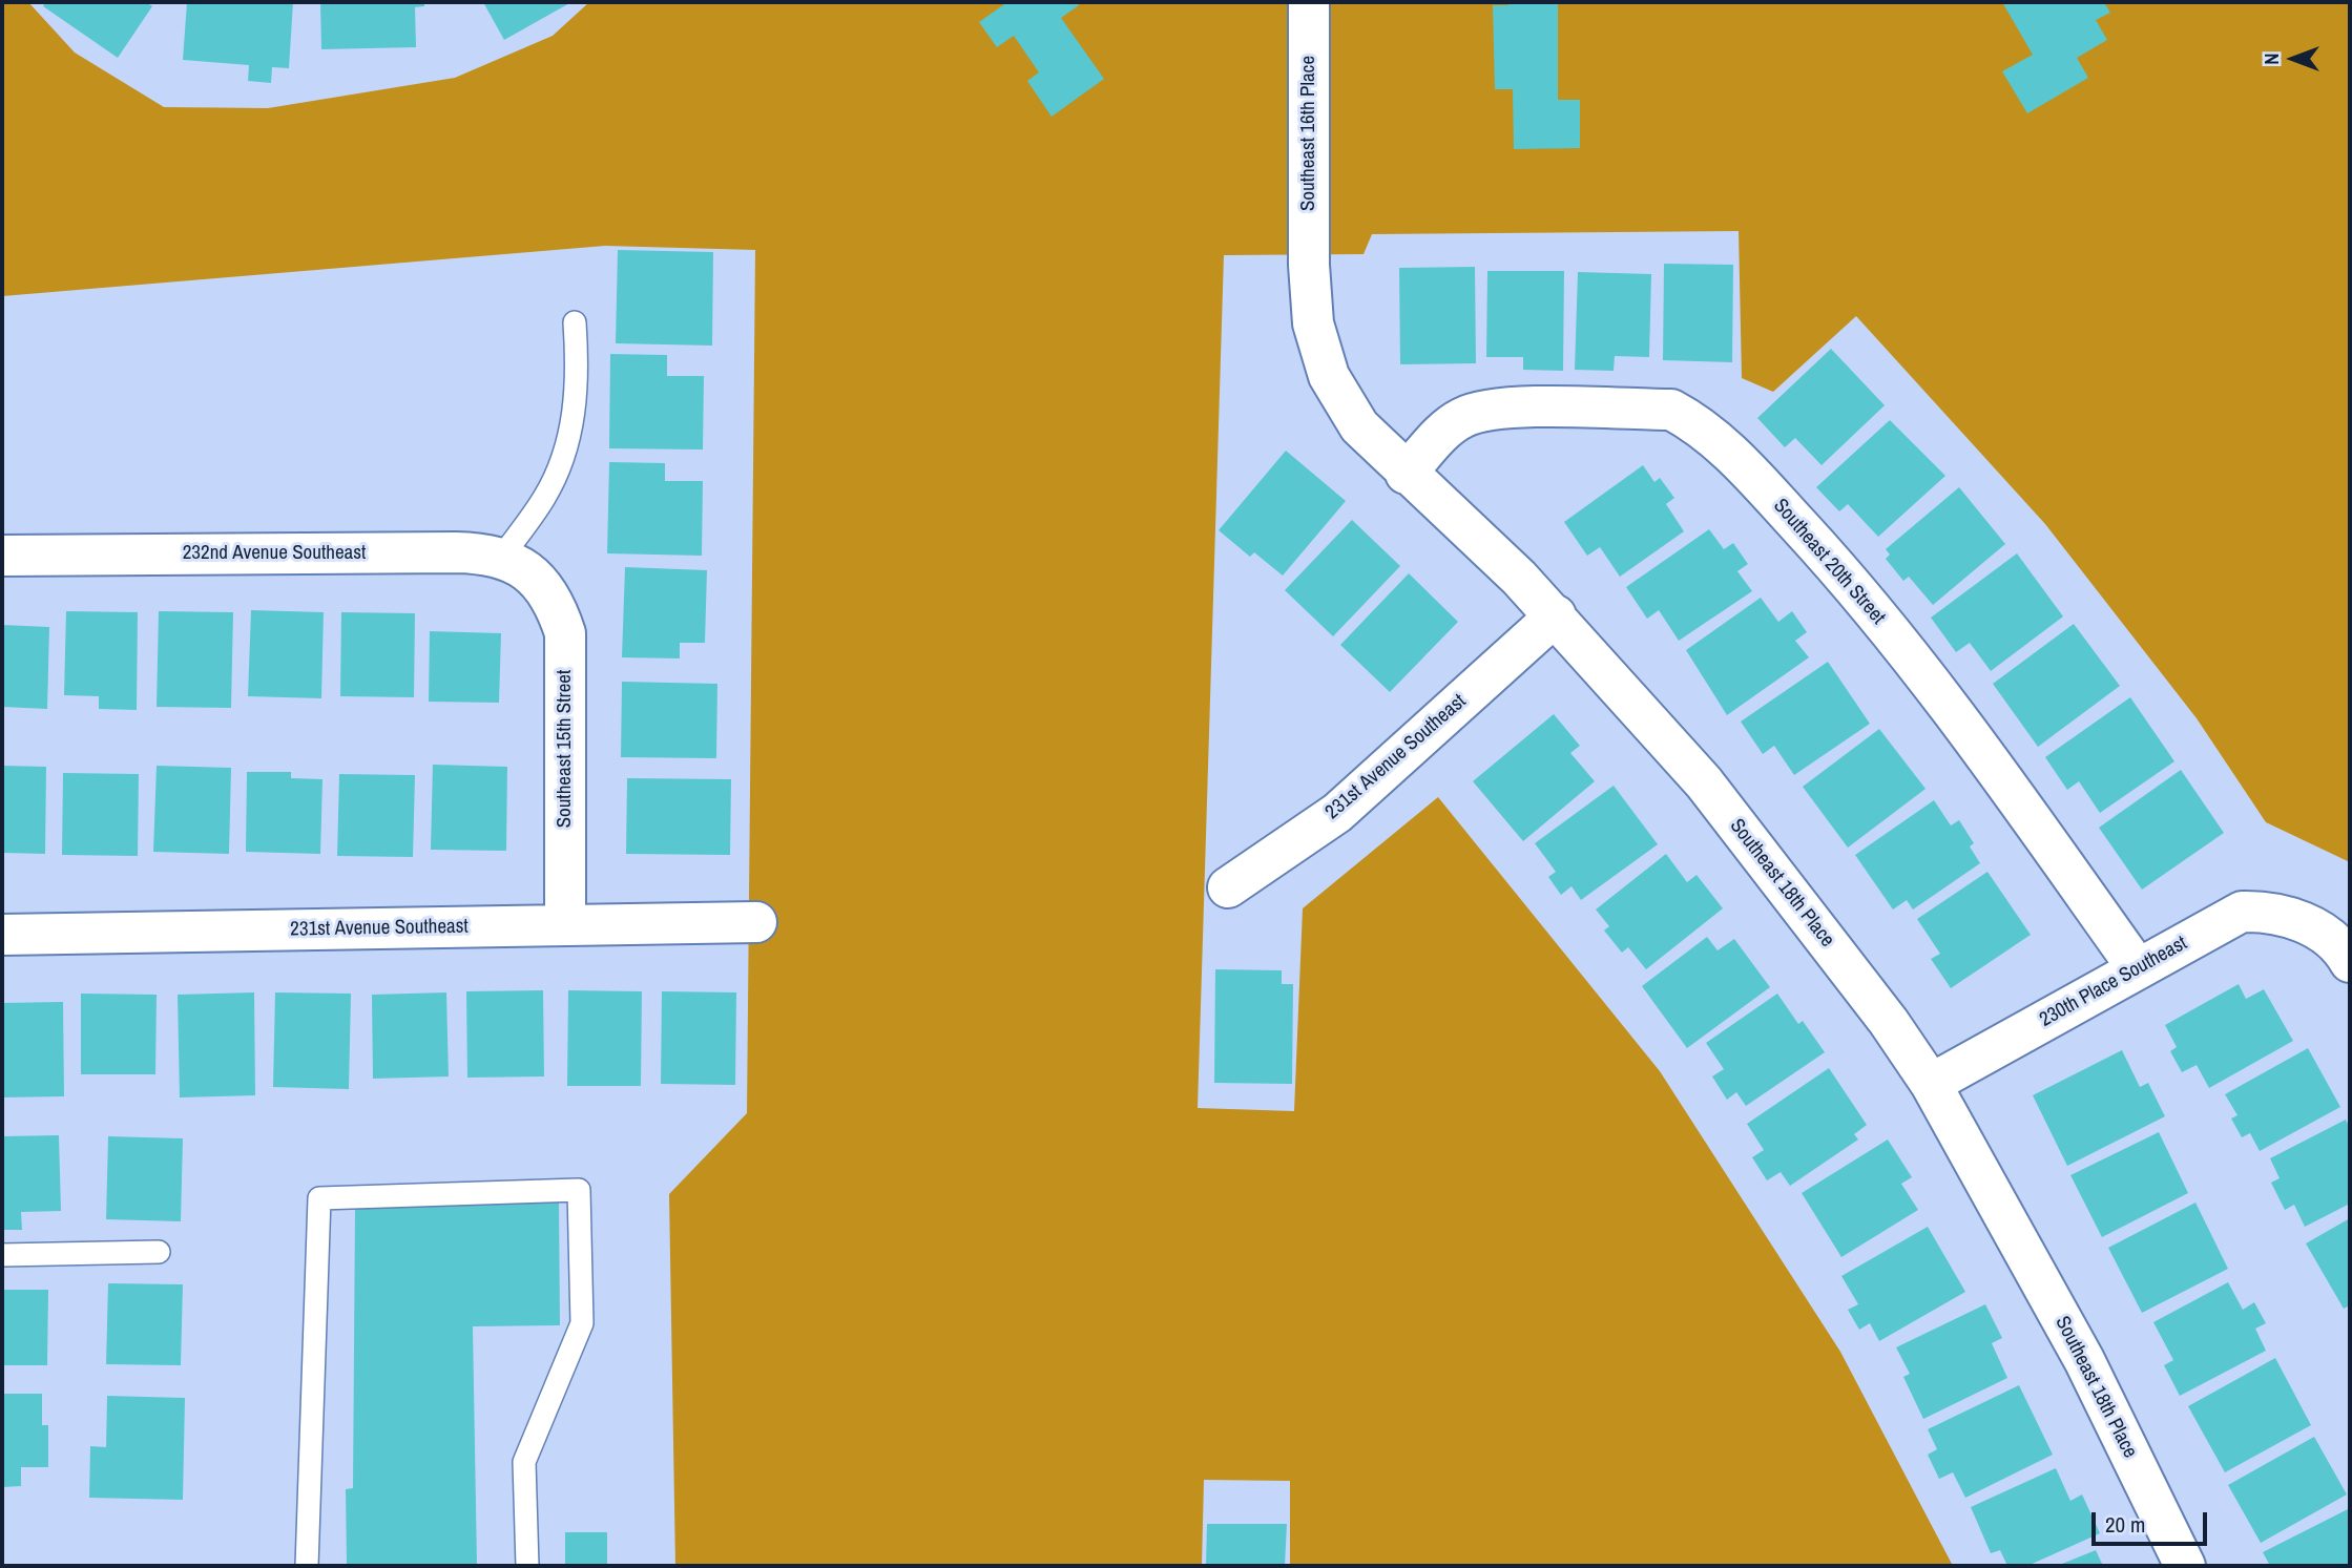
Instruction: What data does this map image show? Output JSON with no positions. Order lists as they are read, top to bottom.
{
  "streets": {
    "street": [
      "Southeast 16th Place",
      "232nd Avenue Southeast",
      "Southeast 20th Street",
      "Southeast 15th Street",
      "231st Avenue Southeast",
      "Southeast 18th Place",
      "230th Place Southeast"
    ]
  },
  "crossings": [
    ["Southeast 16th Place", "Southeast 18th Place"],
    ["232nd Avenue Southeast", "Southeast 15th Street"],
    ["Southeast 20th Street", "Southeast 18th Place"],
    ["Southeast 20th Street", "230th Place Southeast"],
    ["Southeast 15th Street", "231st Avenue Southeast"],
    ["231st Avenue Southeast", "Southeast 18th Place"],
    ["Southeast 18th Place", "230th Place Southeast"]
  ],
  "scale_bar": "20 m",
  "north": "left"
}
